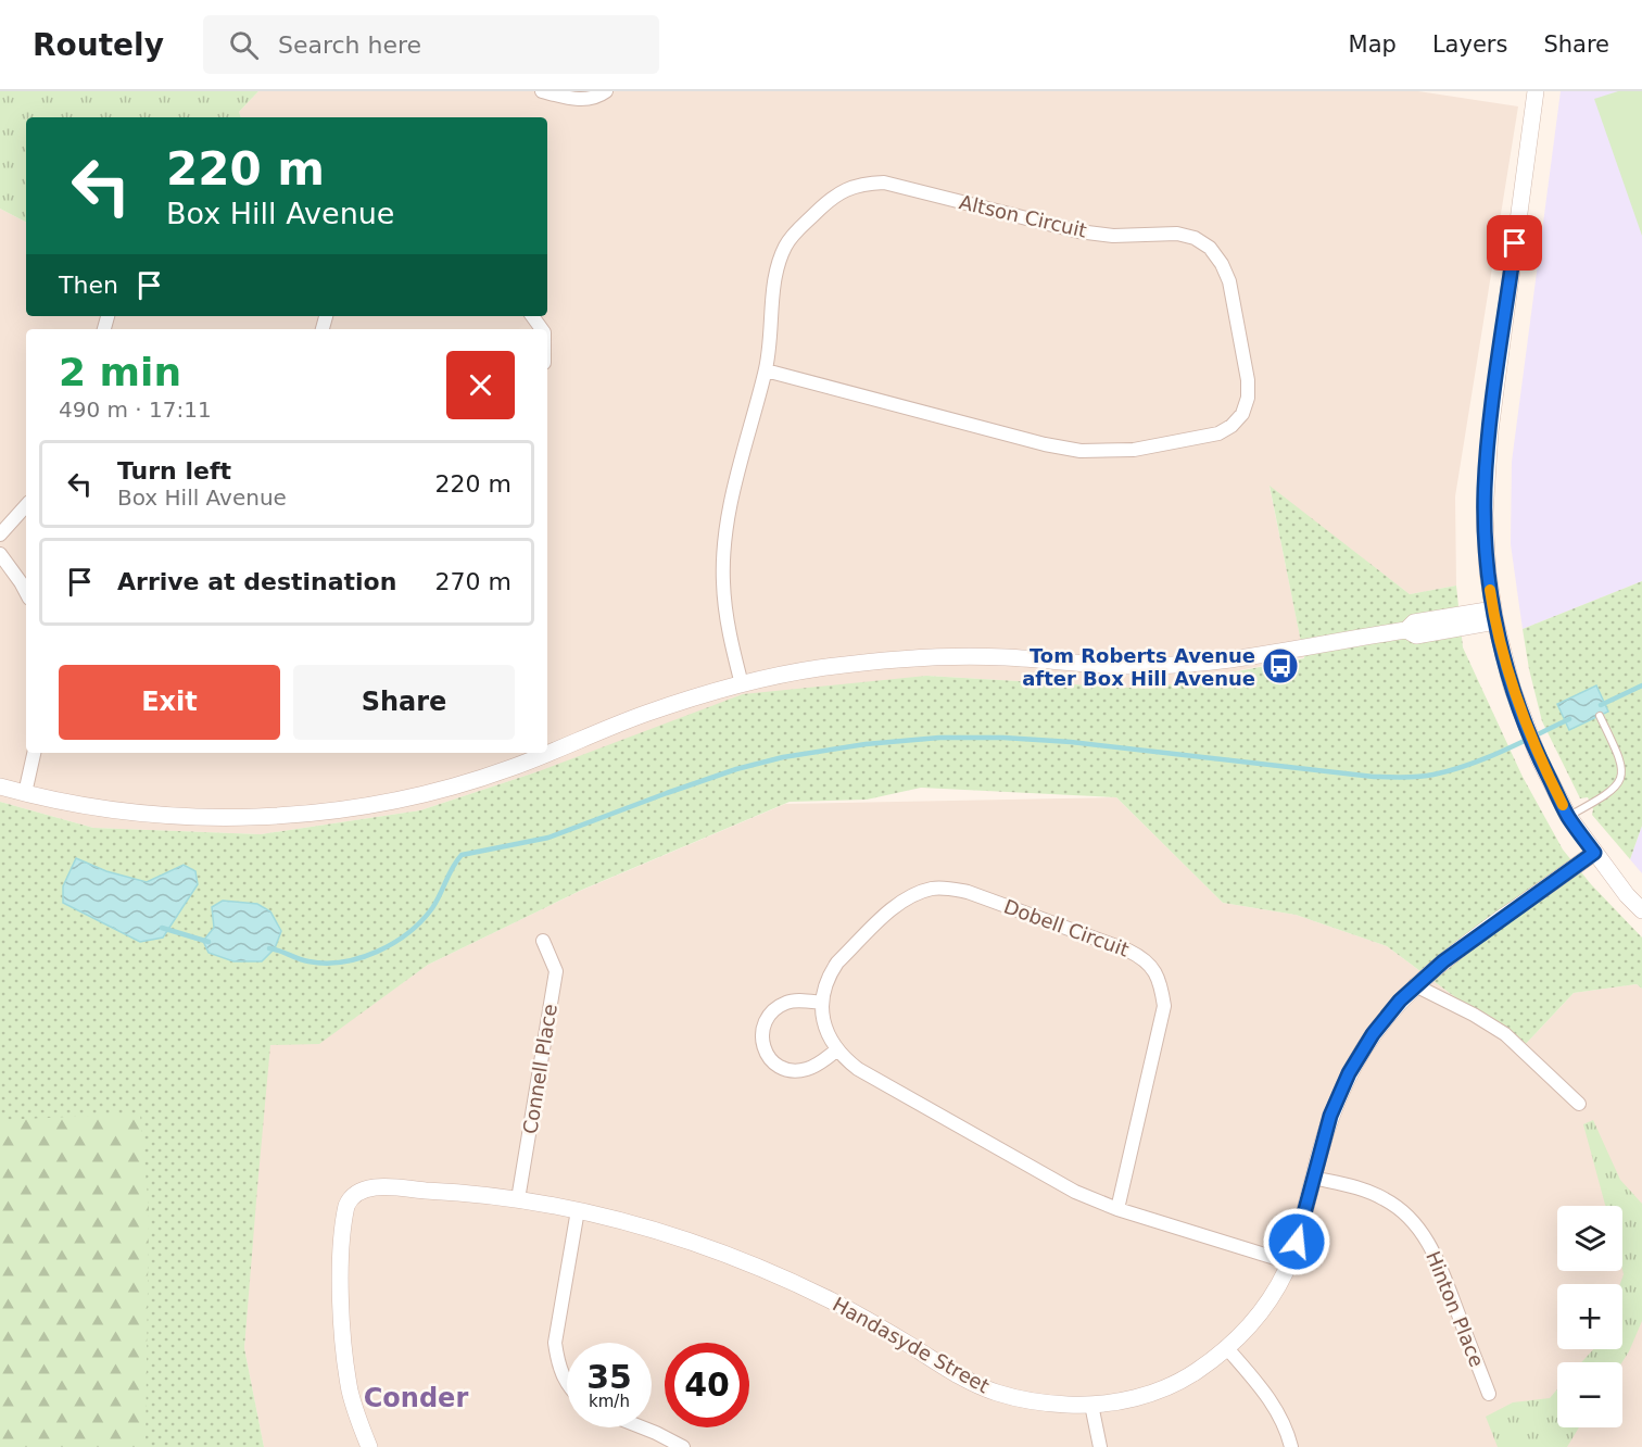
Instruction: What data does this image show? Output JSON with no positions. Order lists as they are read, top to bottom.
{
  "streets": {
    "street": [
      "Altson Circuit",
      "Dobell Circuit",
      "Connell Place",
      "Hinton Place",
      "Handasyde Street"
    ]
  },
  "crossings": [
    ["Dobell Circuit", "Handasyde Street"],
    ["Connell Place", "Handasyde Street"],
    ["Hinton Place", "Handasyde Street"]
  ],
  "districts": ["Conder"],
  "places": {
    "bus stop": ["Tom Roberts Avenue after Box Hill Avenue"]
  },
  "page": {
    "header": "Routely",
    "search": "Search here",
    "nav": ["Map", "Layers", "Share"],
    "turn": ["220 m", "Box Hill Avenue"],
    "then": "Then",
    "heading": ["2 min", "490 m · 17:11"],
    "list": [
      {
        "name": "Turn left",
        "note": "Box Hill Avenue",
        "value": "220 m"
      },
      {
        "name": "Arrive at destination",
        "value": "270 m"
      }
    ],
    "buttons": ["Exit", "Share"],
    "map_buttons": ["+", "−"],
    "speed": "35 km/h",
    "limit": "40"
  }
}
